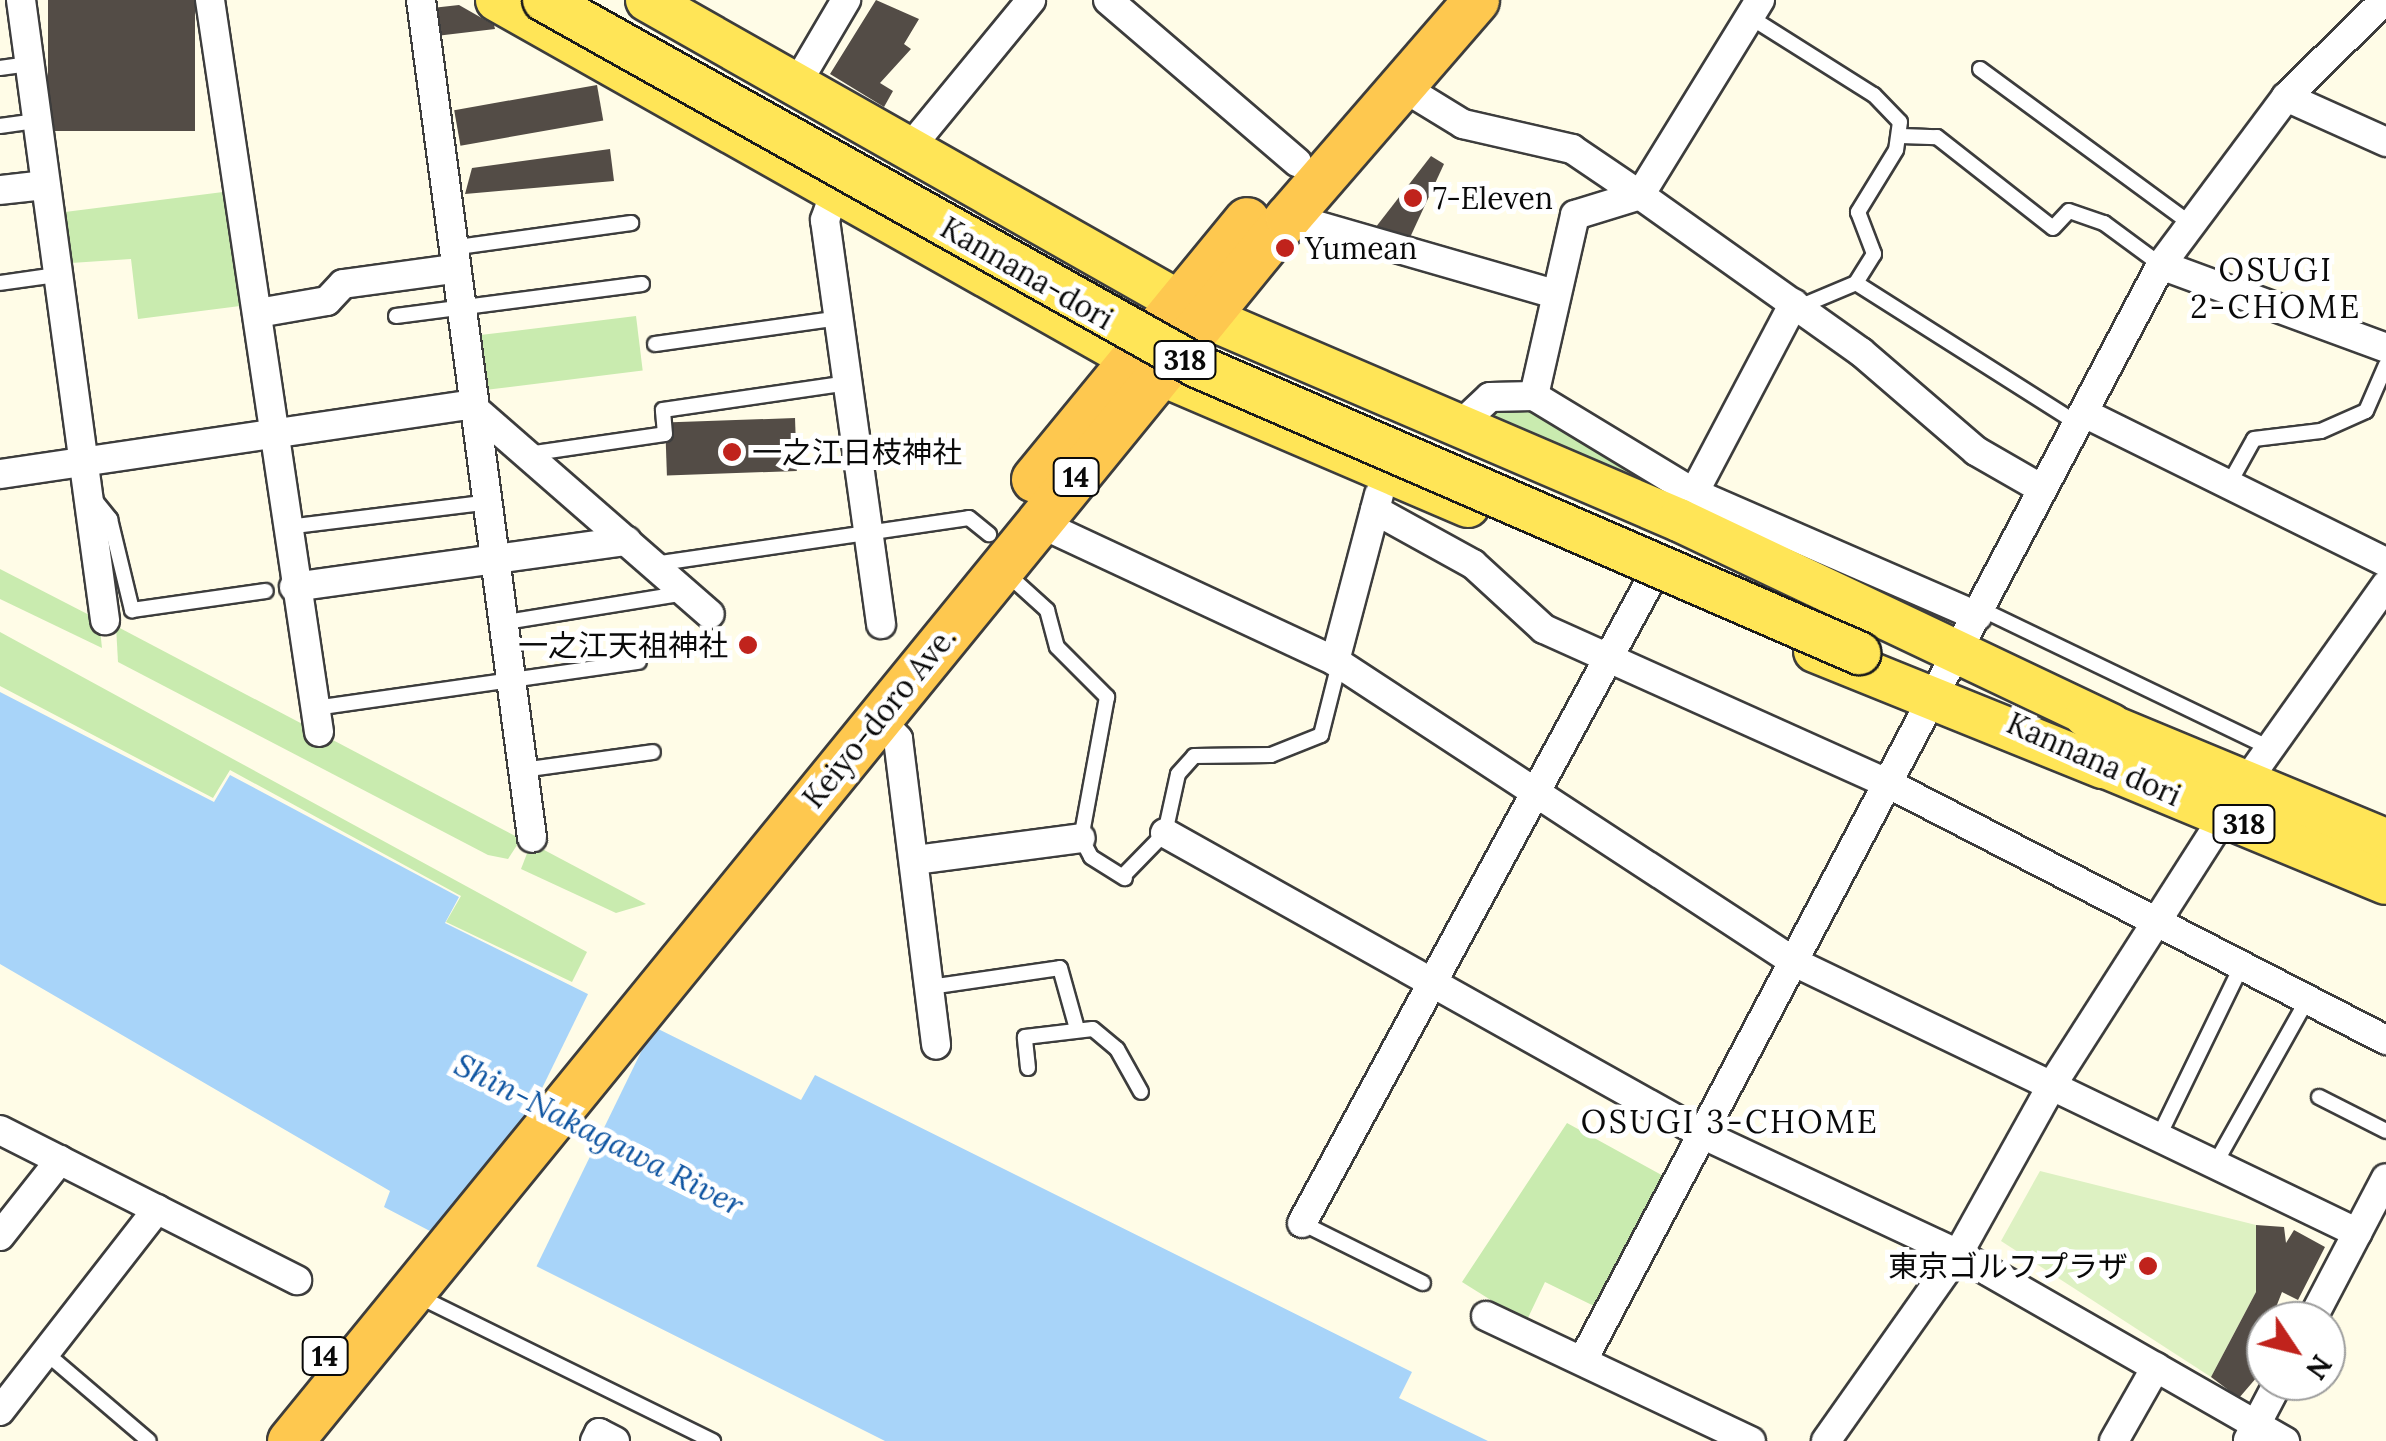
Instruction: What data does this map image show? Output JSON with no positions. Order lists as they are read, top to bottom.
{
  "streets": {
    "highway": ["14", "Keiyo-doro Ave."],
    "main road": ["Kannana-dori", "318", "Kannana dori"]
  },
  "crossings": [
    ["Kannana-dori", "318"],
    ["318", "Keiyo-doro Ave."],
    ["318", "Kannana dori"]
  ],
  "districts": ["OSUGI 2-CHOME", "OSUGI 3-CHOME"],
  "water": ["Shin-Nakagawa River"],
  "places": [
    "7-Eleven",
    "Yumean",
    "一之江日枝神社",
    "一之江天祖神社",
    "東京ゴルフプラザ"
  ],
  "north": "bottom right"
}
